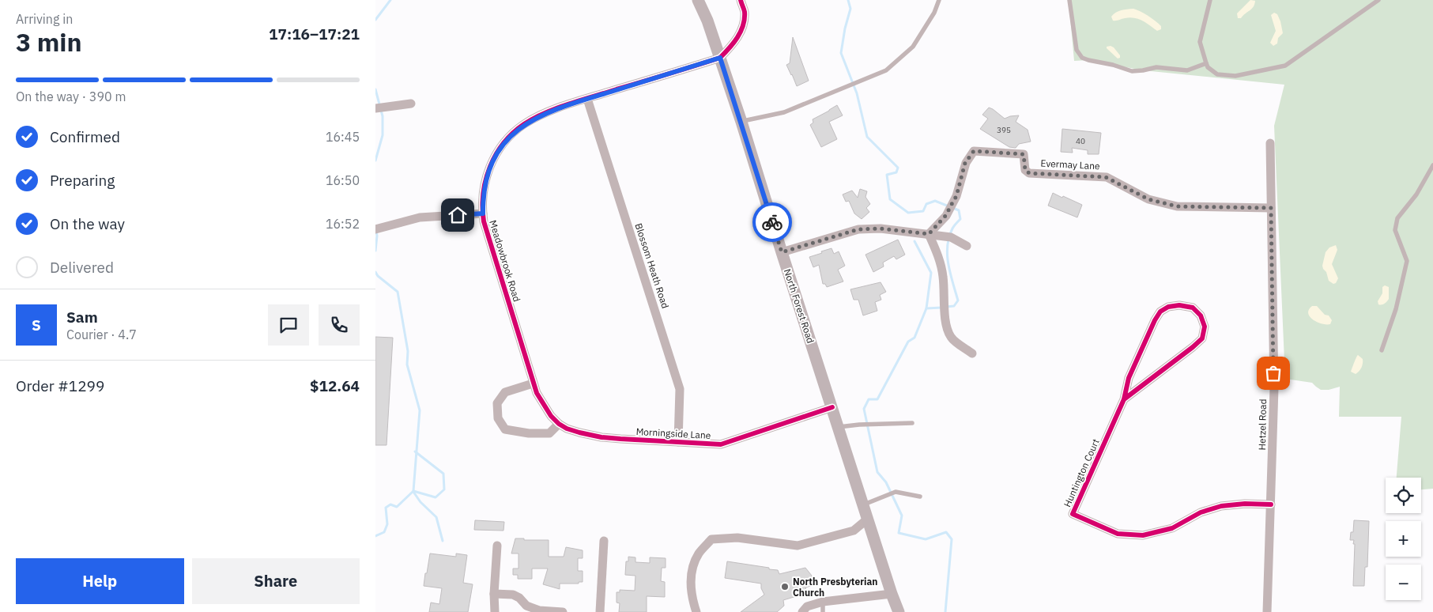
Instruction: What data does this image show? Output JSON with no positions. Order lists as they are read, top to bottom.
{
  "streets": {
    "main road": ["North Forest Road"],
    "street": [
      "Evermay Lane",
      "Meadowbrook Road",
      "Blossom Heath Road",
      "Hetzel Road",
      "Morningside Lane",
      "Huntington Court"
    ]
  },
  "crossings": [
    ["Evermay Lane", "Hetzel Road"],
    ["Meadowbrook Road", "Blossom Heath Road"],
    ["Meadowbrook Road", "North Forest Road"],
    ["Meadowbrook Road", "Morningside Lane"],
    ["Blossom Heath Road", "Morningside Lane"],
    ["North Forest Road", "Morningside Lane"],
    ["Hetzel Road", "Huntington Court"]
  ],
  "places": ["North Presbyterian Church"],
  "house_numbers": ["395", "40"],
  "page": {
    "heading": ["3 min", "Arriving in", "17:16–17:21"],
    "panel": [
      "Sam",
      "Courier · 4.7",
      "Order #1299",
      "$12.64"
    ],
    "bar": "On the way · 390 m",
    "list": [
      ["Confirmed", "16:45"],
      ["Preparing", "16:50"],
      ["On the way", "16:52"],
      "Delivered"
    ],
    "round": "S",
    "map_buttons": ["+", "−"],
    "buttons": ["Help", "Share"]
  }
}
